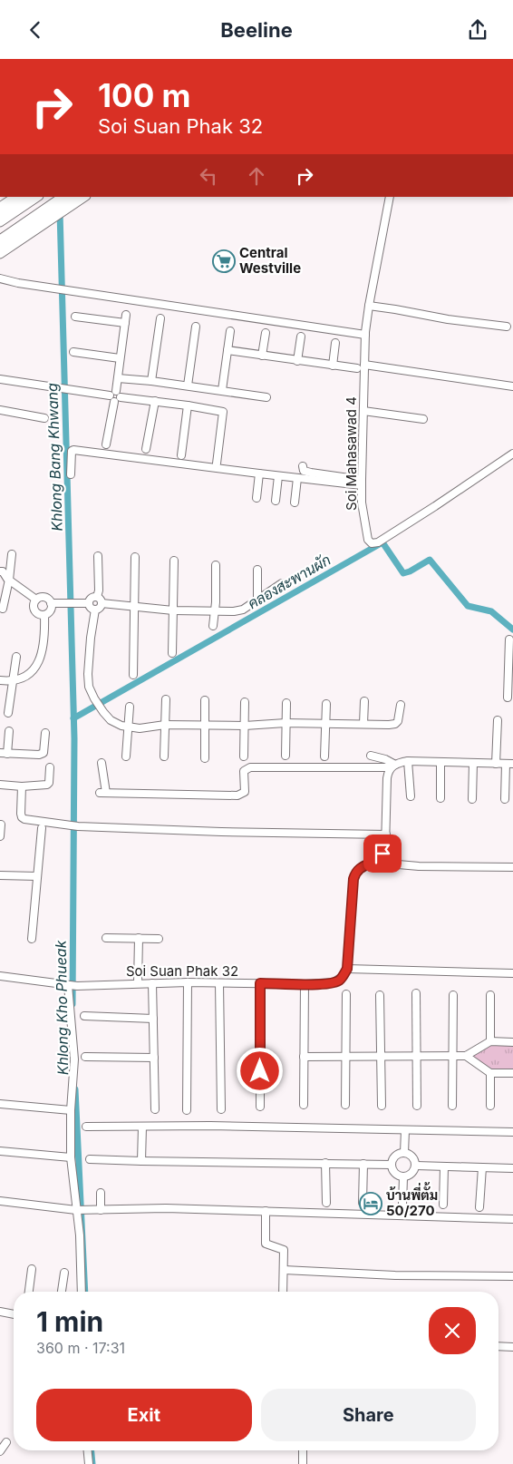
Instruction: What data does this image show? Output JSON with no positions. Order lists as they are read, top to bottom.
{
  "streets": {
    "street": ["Soi Mahasawad 4", "Soi Suan Phak 32"]
  },
  "water": ["Khlong Bang Khwang", "คลองสะพานผัก", "Khlong Kho Phueak"],
  "places": {
    "supermarket": ["Central Westville"],
    "hotel": ["บ้านพี่ตั้ม 50/270"]
  },
  "page": {
    "header": "Beeline",
    "turn": ["100 m", "Soi Suan Phak 32"],
    "heading": ["1 min", "360 m · 17:31"],
    "buttons": ["Exit", "Share"]
  }
}
